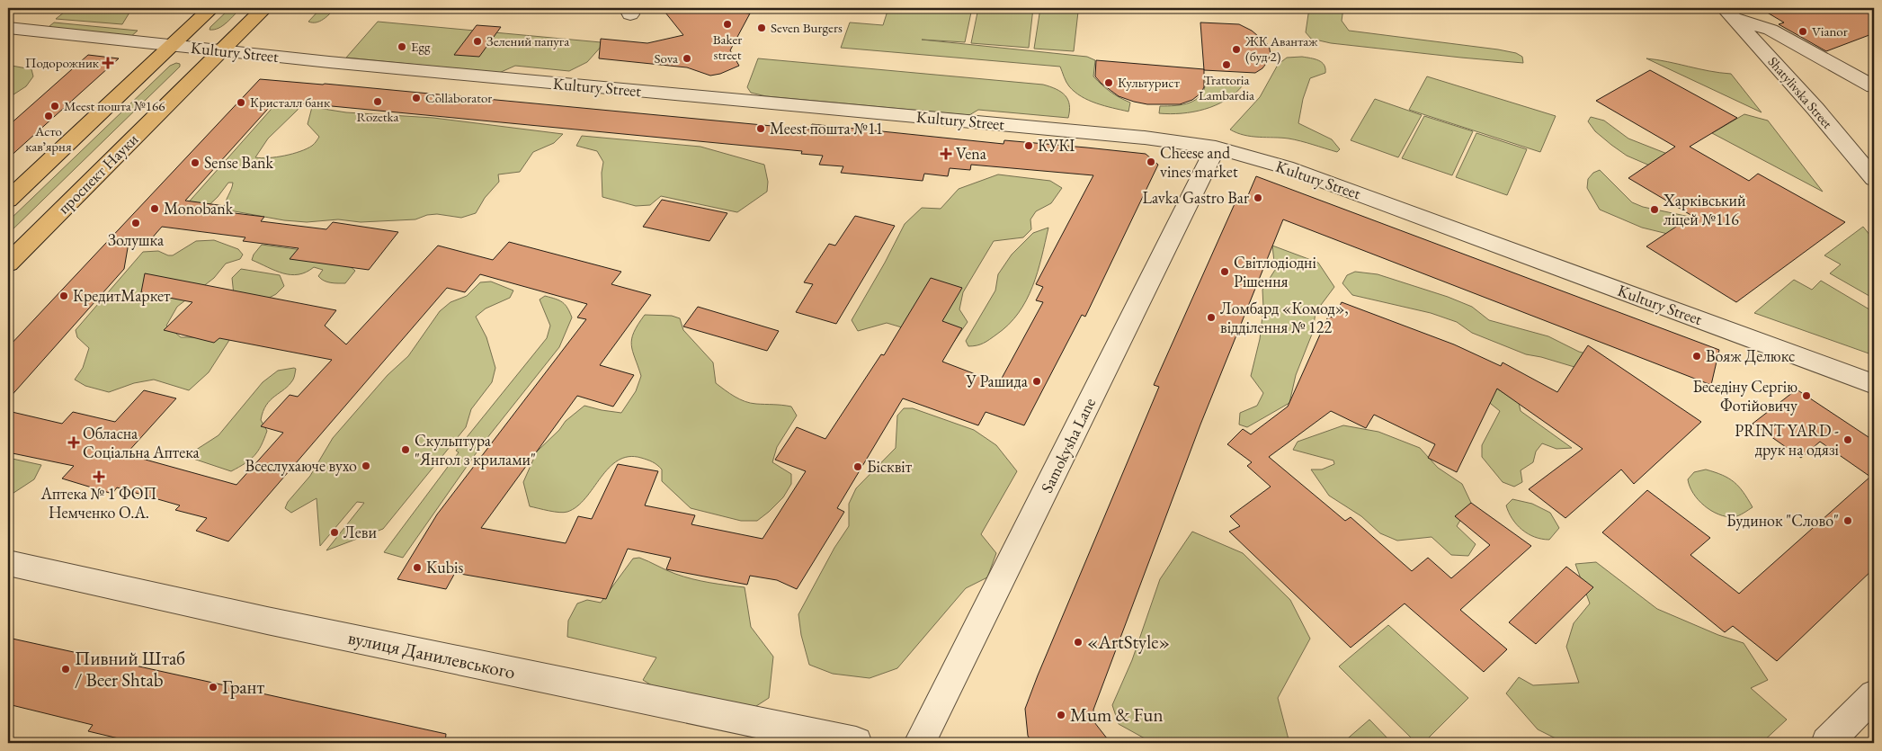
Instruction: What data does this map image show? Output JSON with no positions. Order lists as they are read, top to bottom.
{
  "streets": {
    "main road": ["проспект Науки"],
    "street": [
      "Kultury Street",
      "Shatylivska Street",
      "Samokysha Lane",
      "вулиця Данилевського"
    ]
  },
  "crossings": [
    ["Kultury Street", "проспект Науки"],
    ["Kultury Street", "Samokysha Lane"]
  ],
  "places": {
    "other": [
      "Baker street",
      "Seven Burgers",
      "Vianor",
      "Зелений папуга",
      "Egg",
      "ЖК Авантаж (буд 2)",
      "Sova",
      "Trattoria Lambardia",
      "Культурист",
      "Collaborator",
      "Rozetka",
      "Кристалл банк",
      "Meest пошта №166",
      "Асто кавʼярня",
      "Meest пошта №11",
      "КУКІ",
      "Сheese and vines market",
      "Sense Bank",
      "Lavka Gastro Bar",
      "Monobank",
      "Харківський ліцей №116",
      "Золушка",
      "Світлодіодні Рішення",
      "КредитМаркет",
      "Ломбард «Комод», відділення № 122",
      "Вояж Делюкс",
      "У Рашида",
      "Бесєдіну Сергію Фотійовичу",
      "PRINT YARD - друк на одязі",
      "Скульптура \"Янгол з крилами\"",
      "Всеслухаюче вухо",
      "Бісквіт",
      "Будинок \"Слово\"",
      "Леви",
      "Kubis",
      "«ArtStyle»",
      "Пивний Штаб / Beer Shtab",
      "Грант",
      "Mum & Fun"
    ],
    "health": [
      "Подорожник",
      "Vena",
      "Обласна Соціальна Аптека",
      "Аптека № 1 ФОП Немченко О.А."
    ]
  }
}
